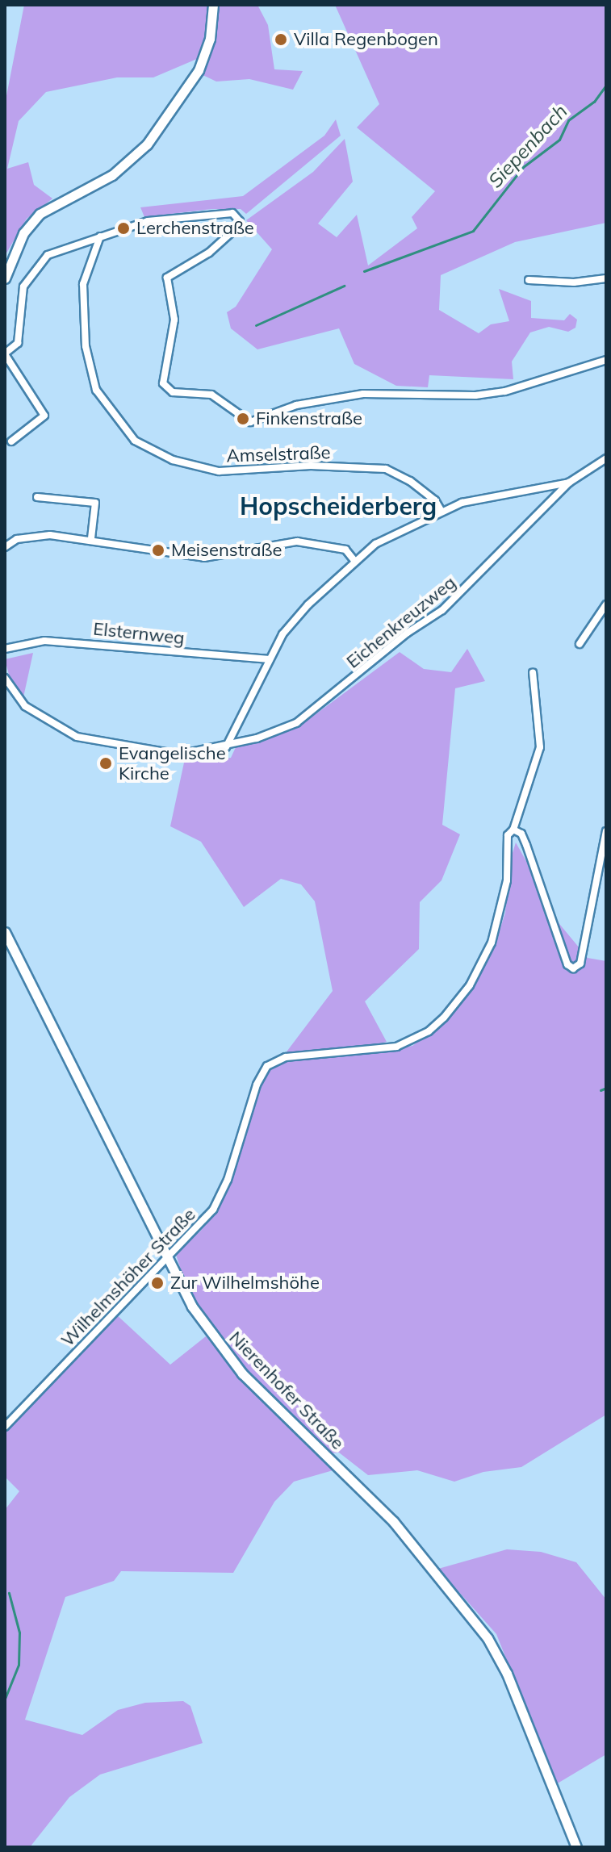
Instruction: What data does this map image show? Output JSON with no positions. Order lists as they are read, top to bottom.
{
  "streets": {
    "street": [
      "Amselstraße",
      "Eichenkreuzweg",
      "Elsternweg",
      "Wilhelmshöher Straße",
      "Nierenhofer Straße"
    ]
  },
  "crossings": [
    ["Wilhelmshöher Straße", "Nierenhofer Straße"]
  ],
  "districts": ["Hopscheiderberg"],
  "water": ["Siepenbach"],
  "places": [
    "Villa Regenbogen",
    "Lerchenstraße",
    "Finkenstraße",
    "Meisenstraße",
    "Evangelische Kirche",
    "Zur Wilhelmshöhe"
  ]
}
